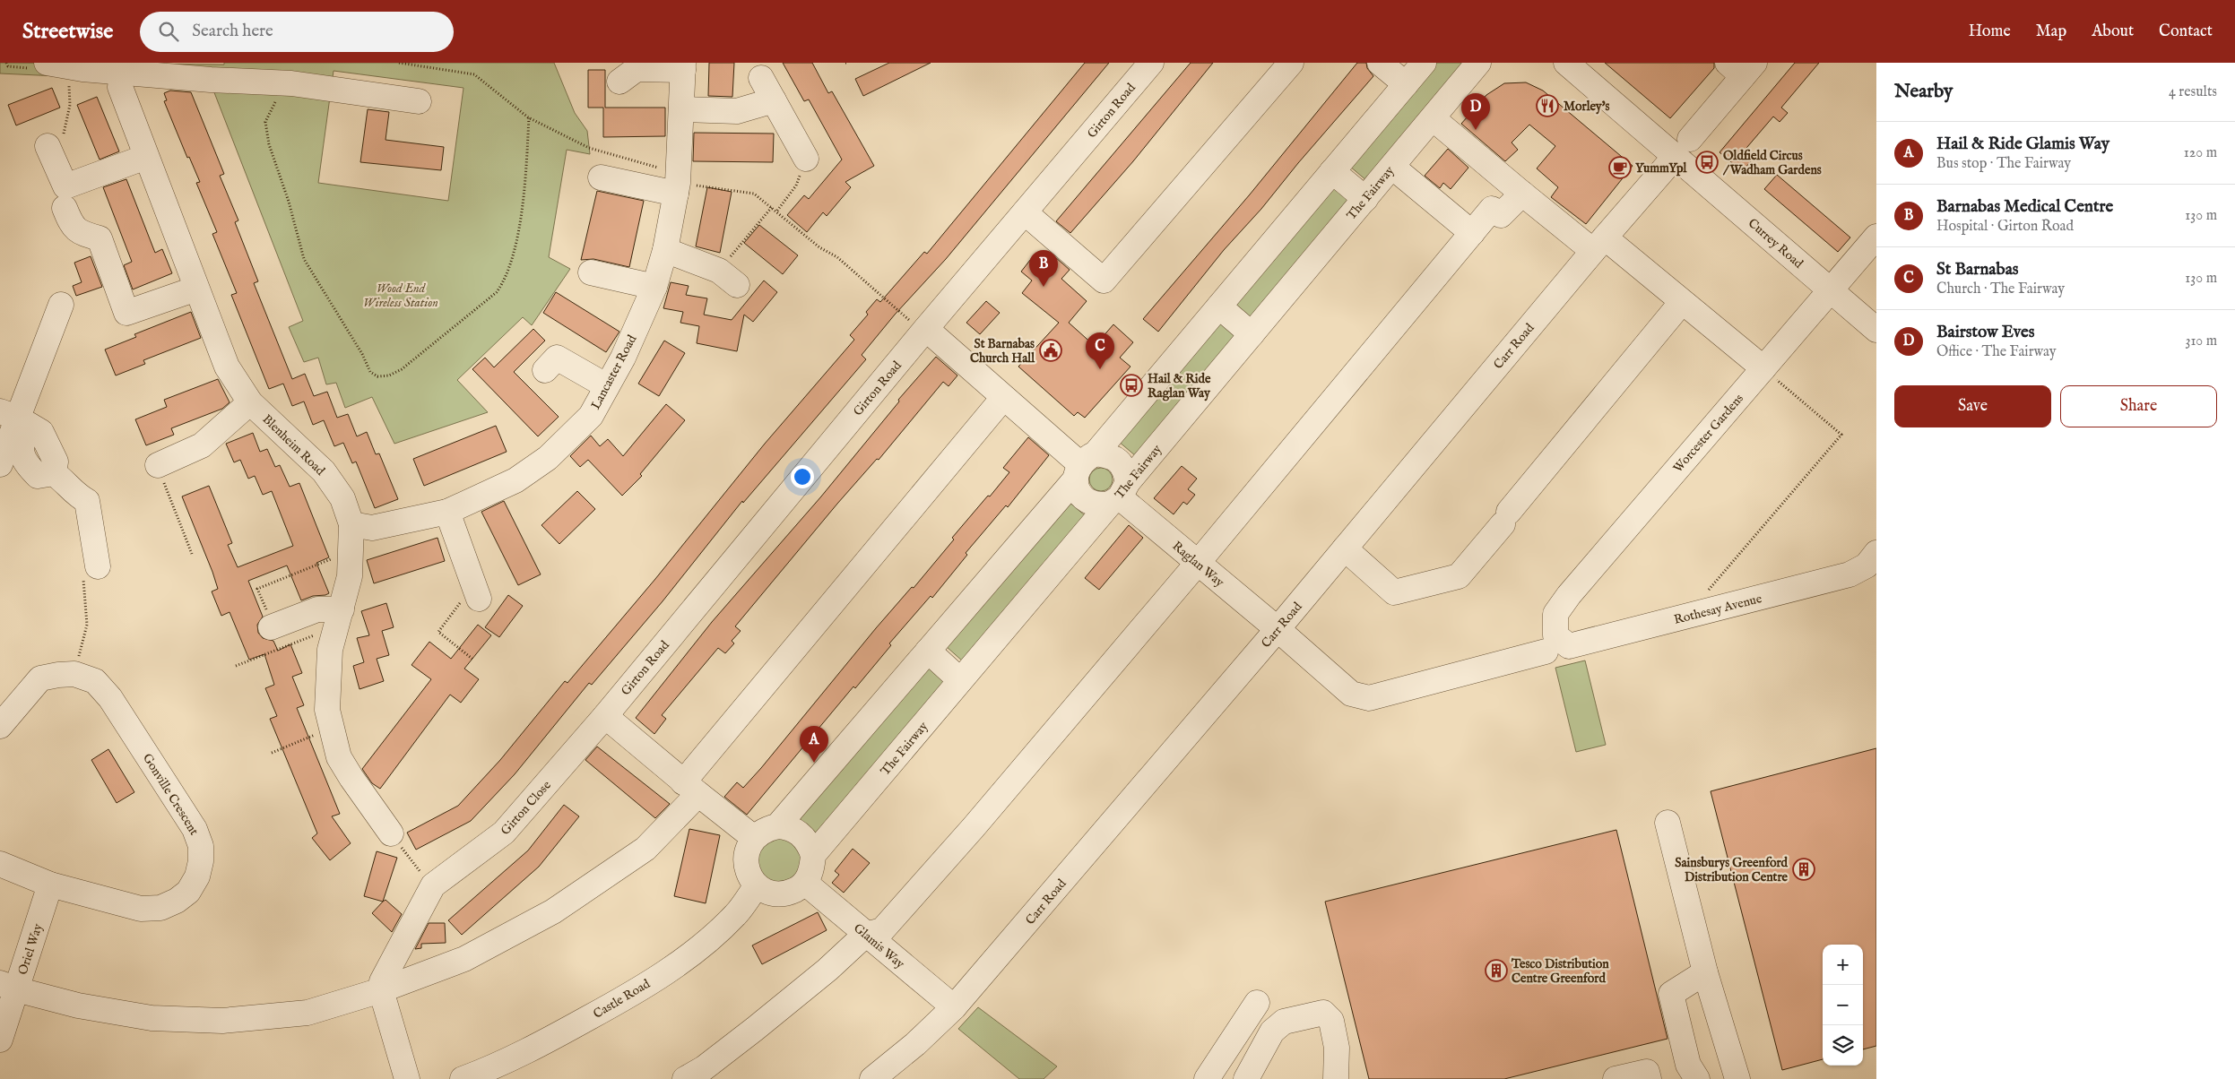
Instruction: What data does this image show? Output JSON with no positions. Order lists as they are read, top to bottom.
{
  "streets": {
    "street": [
      "Girton Road",
      "The Fairway",
      "Currey Road",
      "Carr Road",
      "Lancaster Road",
      "Worcester Gardens",
      "Blenheim Road",
      "Raglan Way",
      "Rothesay Avenue",
      "Gonville Crescent",
      "Girton Close",
      "Glamis Way",
      "Oriel Way",
      "Castle Road"
    ]
  },
  "crossings": [
    ["Girton Road", "Girton Close"],
    ["The Fairway", "Raglan Way"],
    ["The Fairway", "Glamis Way"],
    ["The Fairway", "Castle Road"],
    ["Currey Road", "Carr Road"],
    ["Currey Road", "Worcester Gardens"],
    ["Carr Road", "Raglan Way"],
    ["Carr Road", "Glamis Way"],
    ["Lancaster Road", "Blenheim Road"],
    ["Worcester Gardens", "Rothesay Avenue"],
    ["Gonville Crescent", "Oriel Way"],
    ["Glamis Way", "Castle Road"]
  ],
  "parks": ["Wood End Wireless Station"],
  "places": {
    "restaurant": ["Morley's"],
    "bus stop": ["Oldfield Circus / Wadham Gardens", "Hail & Ride Raglan Way"],
    "cafe": ["YummYpl"],
    "public building": ["St Barnabas Church Hall"],
    "building": ["Sainsburys Greenford Distribution Centre", "Tesco Distribution Centre Greenford"]
  },
  "page": {
    "header": "Streetwise",
    "search": "Search here",
    "nav": [
      "Home",
      "Map",
      "About",
      "Contact"
    ],
    "heading": ["Nearby", "4 results"],
    "pins": [
      "D",
      "B",
      "C",
      "A"
    ],
    "list": [
      {
        "mark": "A",
        "name": "Hail & Ride Glamis Way",
        "note": "Bus stop · The Fairway",
        "value": "120 m"
      },
      {
        "mark": "B",
        "name": "Barnabas Medical Centre",
        "note": "Hospital · Girton Road",
        "value": "130 m"
      },
      {
        "mark": "C",
        "name": "St Barnabas",
        "note": "Church · The Fairway",
        "value": "130 m"
      },
      {
        "mark": "D",
        "name": "Bairstow Eves",
        "note": "Office · The Fairway",
        "value": "310 m"
      }
    ],
    "buttons": ["Save", "Share"],
    "map_buttons": ["+", "−"]
  }
}
